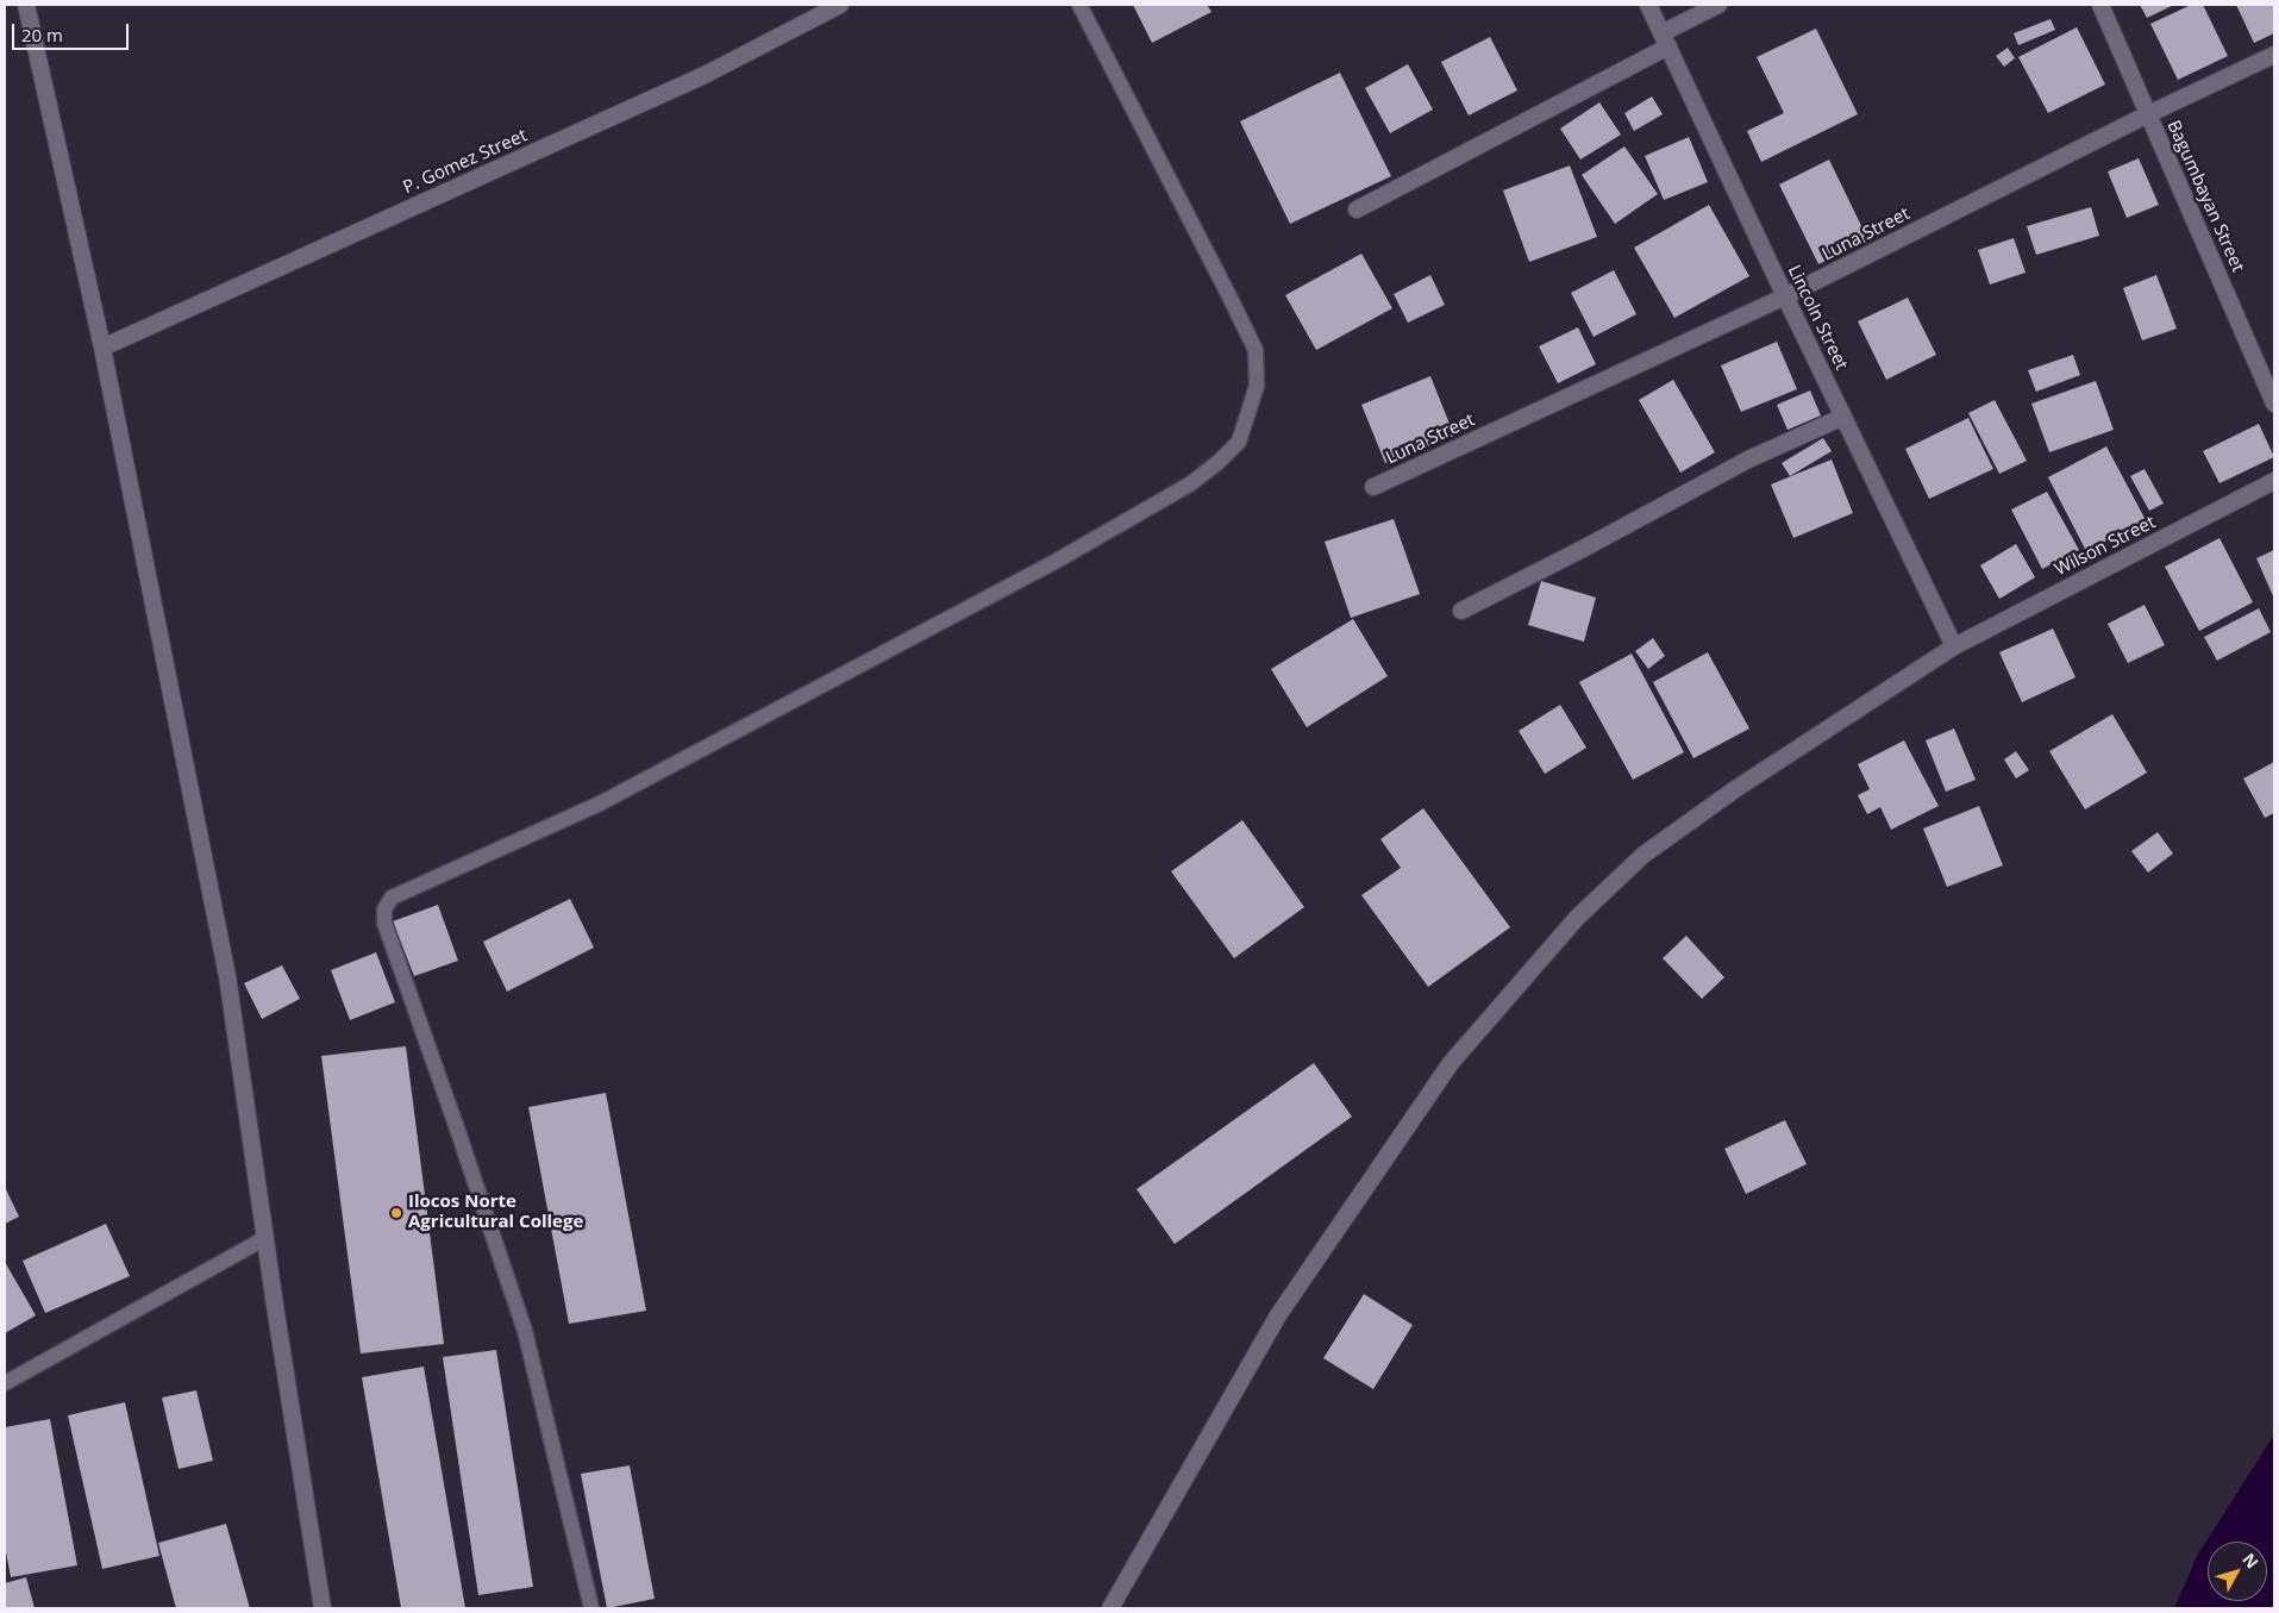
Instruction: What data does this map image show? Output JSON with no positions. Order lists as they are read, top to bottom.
{
  "streets": {
    "street": [
      "P. Gomez Street",
      "Bagumbayan Street",
      "Luna Street",
      "Lincoln Street",
      "Wilson Street"
    ]
  },
  "crossings": [
    ["Bagumbayan Street", "Luna Street"],
    ["Luna Street", "Lincoln Street"],
    ["Lincoln Street", "Wilson Street"]
  ],
  "places": ["Ilocos Norte Agricultural College"],
  "scale_bar": "20 m",
  "north": "top right"
}
